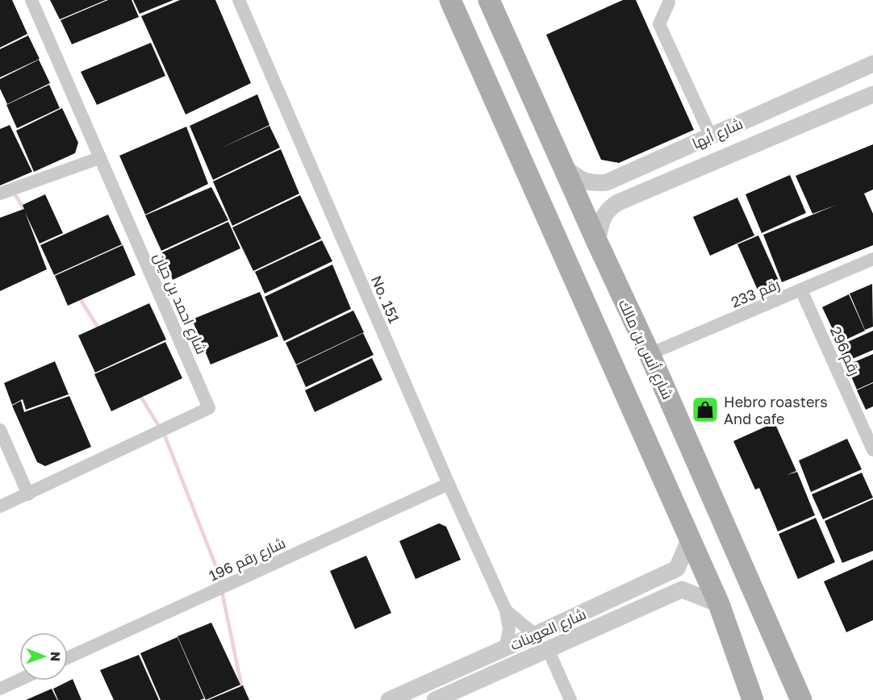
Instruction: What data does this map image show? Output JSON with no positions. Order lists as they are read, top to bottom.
{
  "streets": {
    "main road": ["شارع أنس بن مالك"],
    "street": [
      "شارع أبها",
      "رقم 233",
      "No. 151",
      "شارع احمد بن حيان",
      "رقم 296",
      "شارع رقم 196",
      "شارع العوينات"
    ]
  },
  "crossings": [
    ["شارع أبها", "شارع أنس بن مالك"],
    ["رقم 233", "شارع أنس بن مالك"],
    ["رقم 233", "رقم 296"],
    ["No. 151", "شارع رقم 196"],
    ["No. 151", "شارع العوينات"]
  ],
  "places": {
    "shop": ["Hebro roasters And cafe"]
  },
  "north": "right"
}
